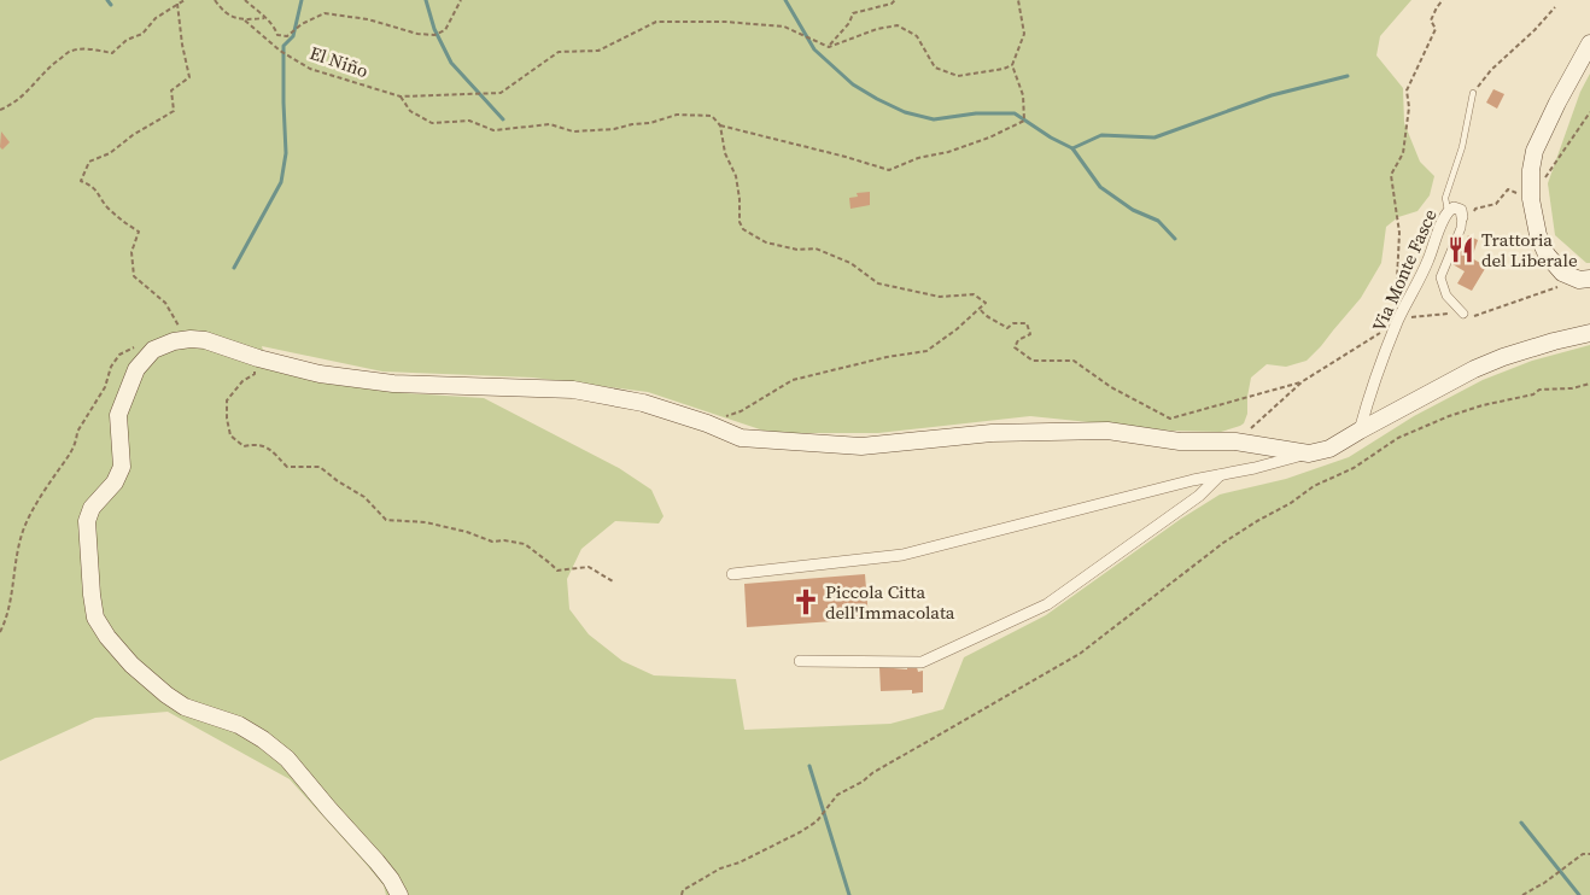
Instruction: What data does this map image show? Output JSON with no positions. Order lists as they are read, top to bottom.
{
  "streets": {
    "street": ["Via Monte Fasce"],
    "path": ["El Niño"]
  },
  "places": {
    "restaurant": ["Trattoria del Liberale"],
    "church": ["Piccola Citta dell'Immacolata"]
  }
}
